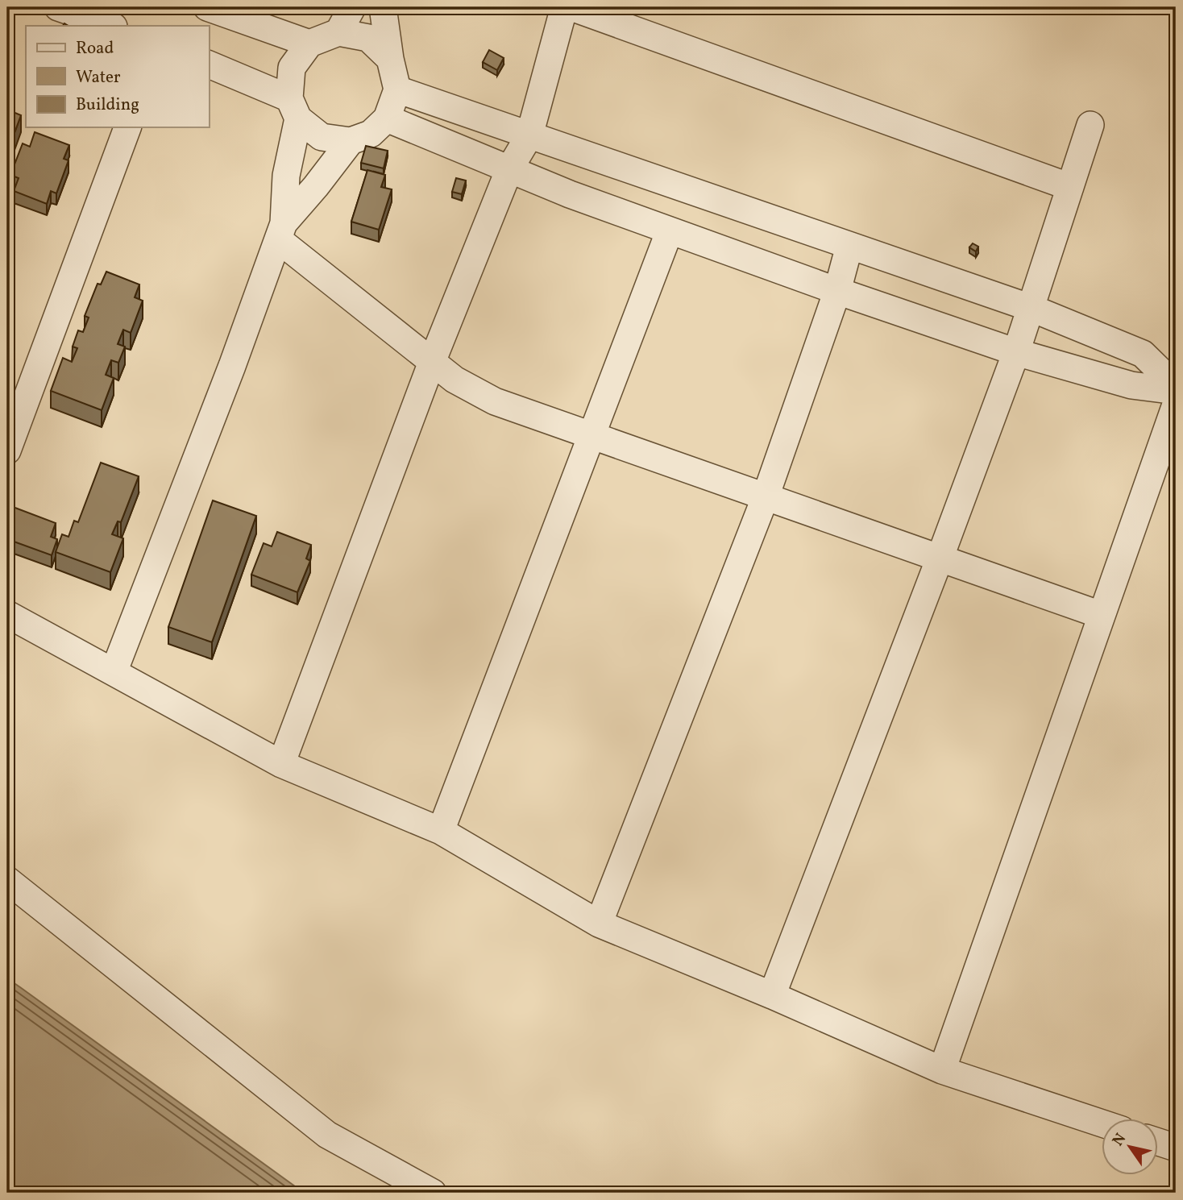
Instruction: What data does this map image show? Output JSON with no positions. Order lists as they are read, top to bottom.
{
  "legend": ["Road", "Water", "Building"],
  "north": "top left"
}
